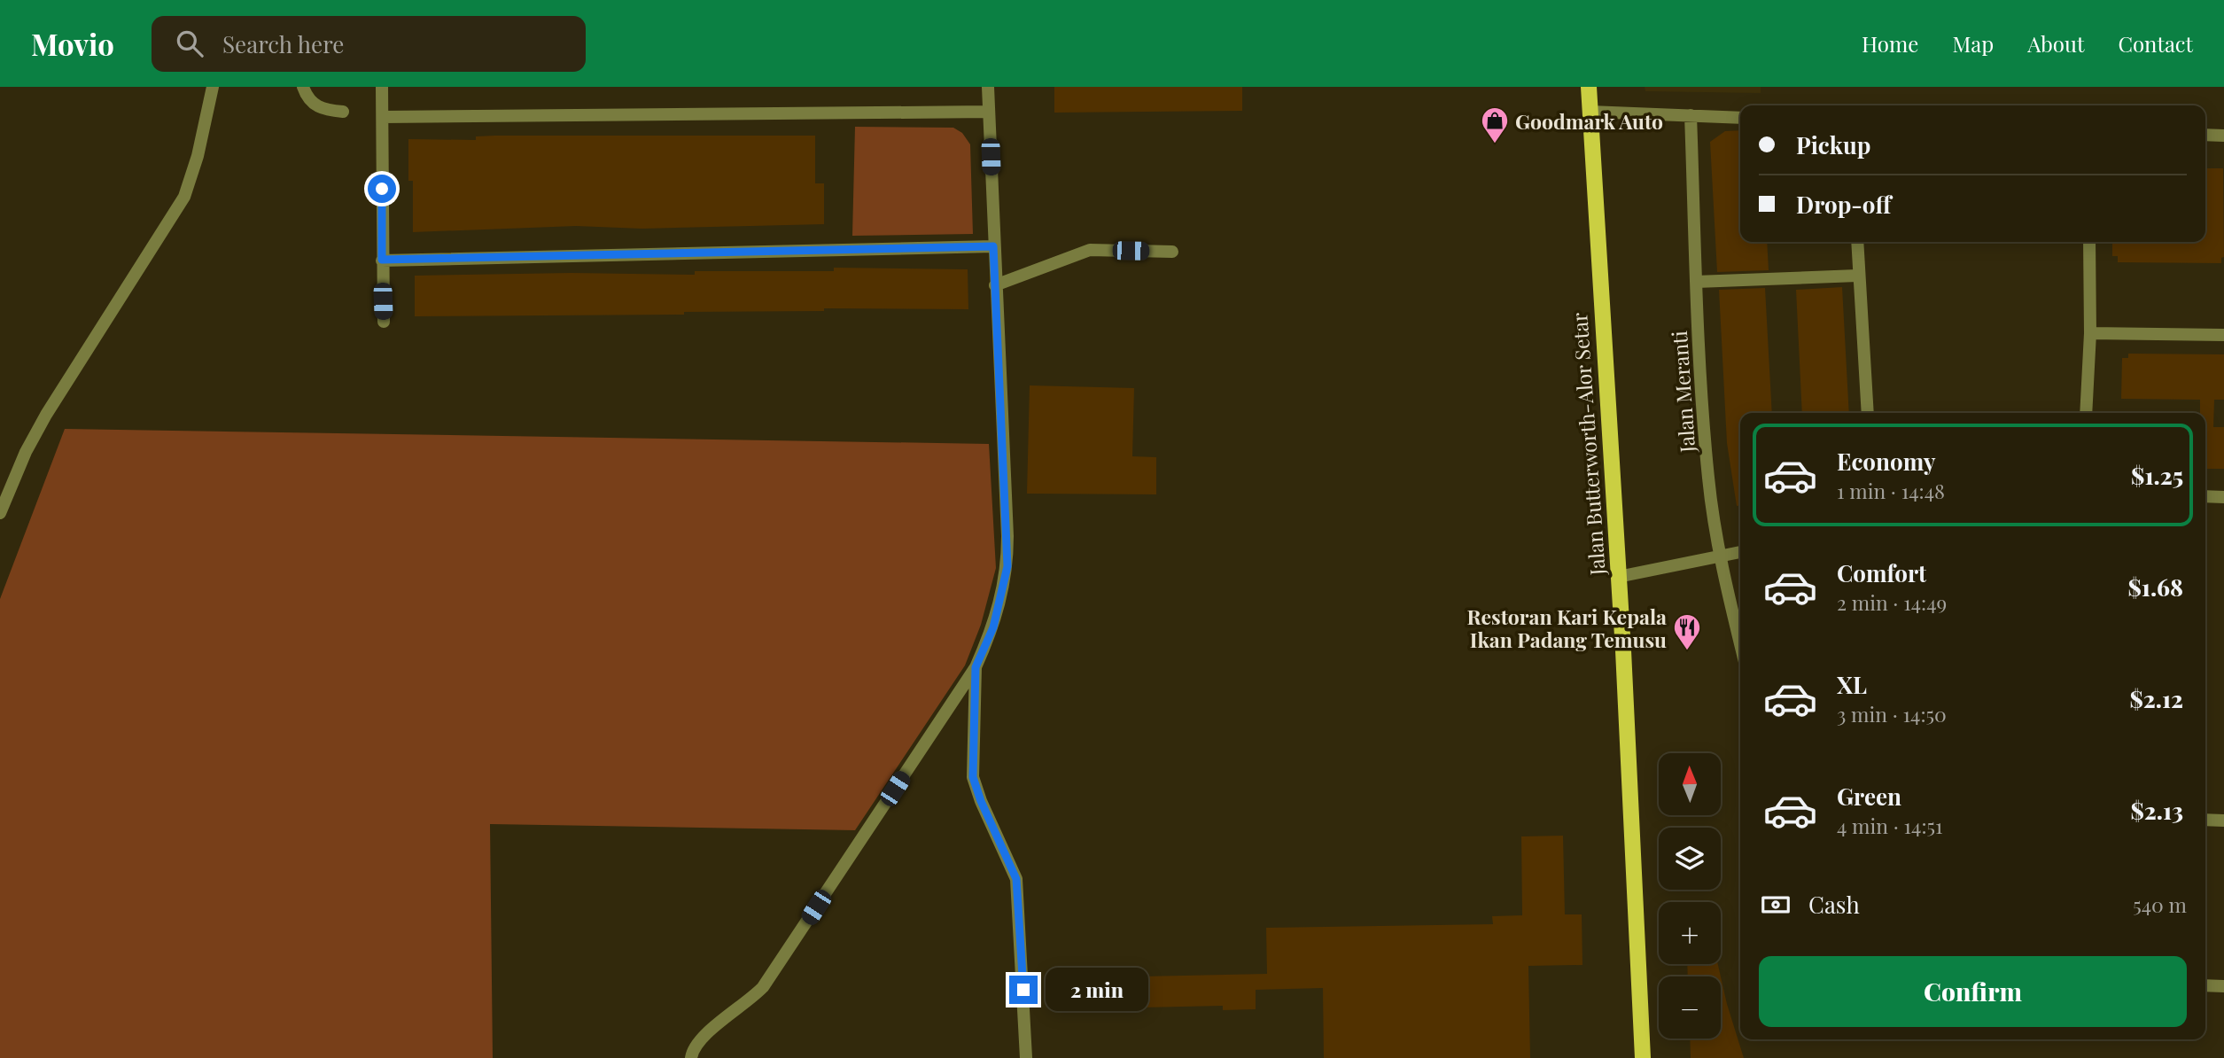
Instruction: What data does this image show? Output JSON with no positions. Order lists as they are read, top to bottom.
{
  "streets": {
    "main road": ["Jalan Butterworth-Alor Setar"],
    "street": ["Jalan Meranti"]
  },
  "places": {
    "shop": ["Goodmark Auto"],
    "restaurant": ["Restoran Kari Kepala Ikan Padang Temusu"]
  },
  "north": "top",
  "page": {
    "header": "Movio",
    "search": "Search here",
    "nav": [
      "Home",
      "Map",
      "About",
      "Contact"
    ],
    "banner": ["Pickup", "Drop-off"],
    "list": [
      {
        "name": "Economy",
        "note": "1 min · 14:48",
        "value": "$1.25"
      },
      {
        "name": "Comfort",
        "note": "2 min · 14:49",
        "value": "$1.68"
      },
      {
        "name": "XL",
        "note": "3 min · 14:50",
        "value": "$2.12"
      },
      {
        "name": "Green",
        "note": "4 min · 14:51",
        "value": "$2.13"
      }
    ],
    "map_buttons": ["+", "−"],
    "pay": ["Cash", "540 m"],
    "buttons": "Confirm",
    "bubble": "2 min"
  }
}
